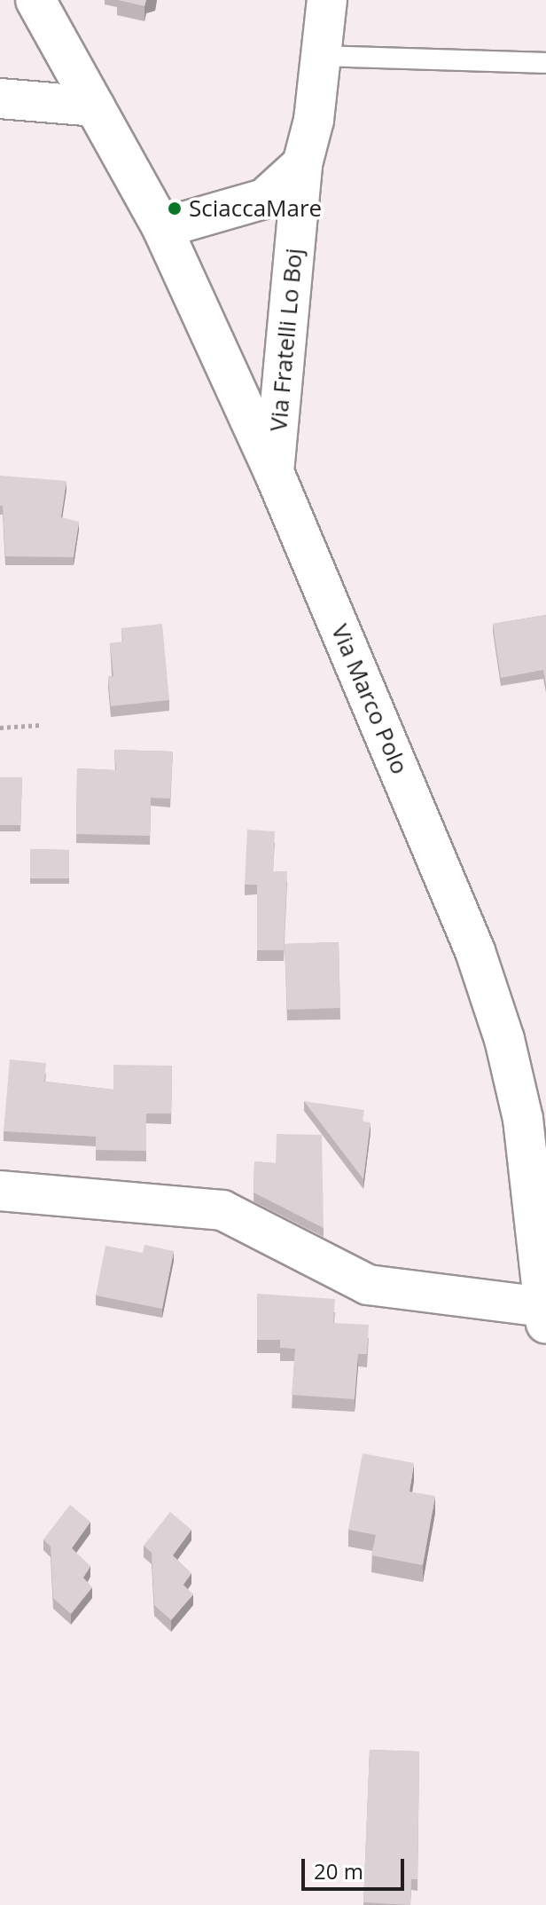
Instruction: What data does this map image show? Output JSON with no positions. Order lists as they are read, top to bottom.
{
  "streets": {
    "street": ["Via Fratelli Lo Boj", "Via Marco Polo"]
  },
  "crossings": [
    ["Via Fratelli Lo Boj", "Via Marco Polo"]
  ],
  "places": ["SciaccaMare"],
  "scale_bar": "20 m"
}
